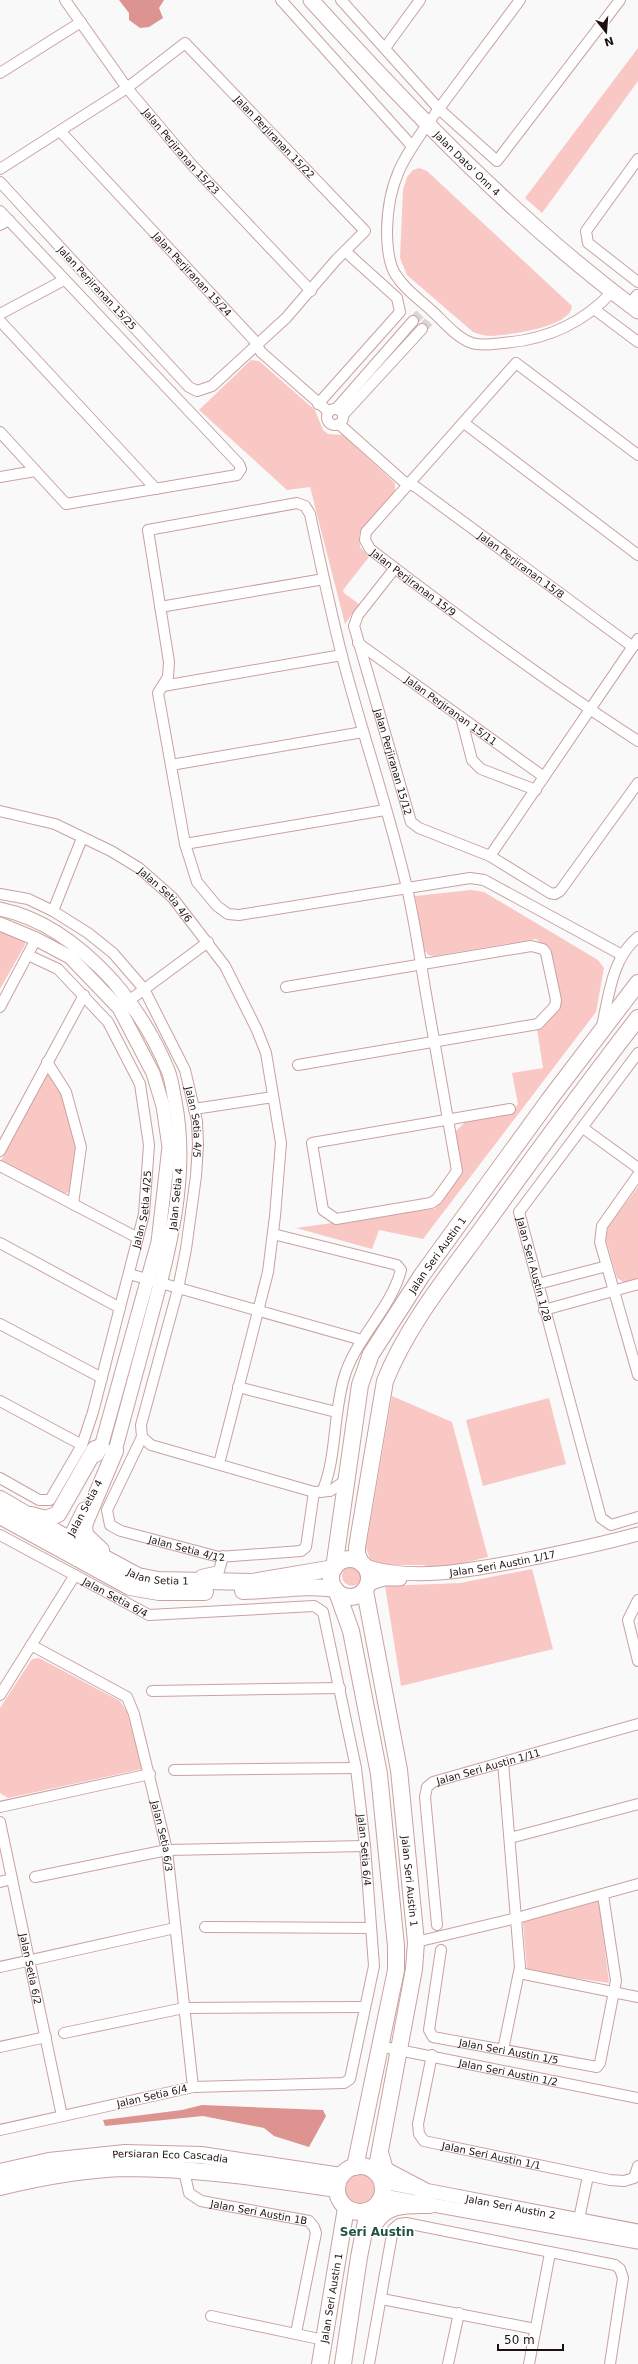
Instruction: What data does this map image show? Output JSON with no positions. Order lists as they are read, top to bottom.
{
  "streets": {
    "main road": [
      "Jalan Dato' Onn 4",
      "Jalan Seri Austin 1",
      "Jalan Setia 1",
      "Persiaran Eco Cascadia"
    ],
    "street": [
      "Jalan Perjiranan 15/22",
      "Jalan Perjiranan 15/23",
      "Jalan Perjiranan 15/24",
      "Jalan Perjiranan 15/25",
      "Jalan Perjiranan 15/8",
      "Jalan Perjiranan 15/9",
      "Jalan Perjiranan 15/11",
      "Jalan Perjiranan 15/12",
      "Jalan Setia 4/6",
      "Jalan Setia 4/5",
      "Jalan Setia 4",
      "Jalan Setia 4/25",
      "Jalan Seri Austin 1/28",
      "Jalan Setia 4/12",
      "Jalan Seri Austin 1/17",
      "Jalan Setia 6/4",
      "Jalan Seri Austin 1/11",
      "Jalan Setia 6/3",
      "Jalan Setia 6/2",
      "Jalan Seri Austin 1/5",
      "Jalan Seri Austin 1/2",
      "Jalan Seri Austin 1/1",
      "Jalan Seri Austin 2",
      "Jalan Seri Austin 1B"
    ]
  },
  "crossings": [
    ["Jalan Perjiranan 15/22", "Jalan Perjiranan 15/23"],
    ["Jalan Perjiranan 15/24", "Jalan Perjiranan 15/25"],
    ["Jalan Perjiranan 15/24", "Jalan Perjiranan 15/8"],
    ["Jalan Perjiranan 15/8", "Jalan Perjiranan 15/9"],
    ["Jalan Perjiranan 15/11", "Jalan Perjiranan 15/12"],
    ["Jalan Setia 4/5", "Jalan Setia 4/12"],
    ["Jalan Setia 4", "Jalan Setia 1"],
    ["Jalan Seri Austin 1", "Jalan Seri Austin 1/17"],
    ["Jalan Seri Austin 1", "Jalan Setia 1"],
    ["Jalan Seri Austin 1", "Jalan Seri Austin 1/2"],
    ["Jalan Seri Austin 1", "Persiaran Eco Cascadia"],
    ["Jalan Seri Austin 1", "Jalan Seri Austin 2"],
    ["Jalan Seri Austin 1/17", "Jalan Setia 1"],
    ["Jalan Setia 6/4", "Jalan Setia 6/3"],
    ["Jalan Setia 6/4", "Jalan Setia 6/2"],
    ["Jalan Seri Austin 1/2", "Jalan Seri Austin 1/1"],
    ["Persiaran Eco Cascadia", "Jalan Seri Austin 2"],
    ["Persiaran Eco Cascadia", "Jalan Seri Austin 1B"]
  ],
  "districts": ["Seri Austin"],
  "scale_bar": "50 m",
  "north": "bottom"
}
